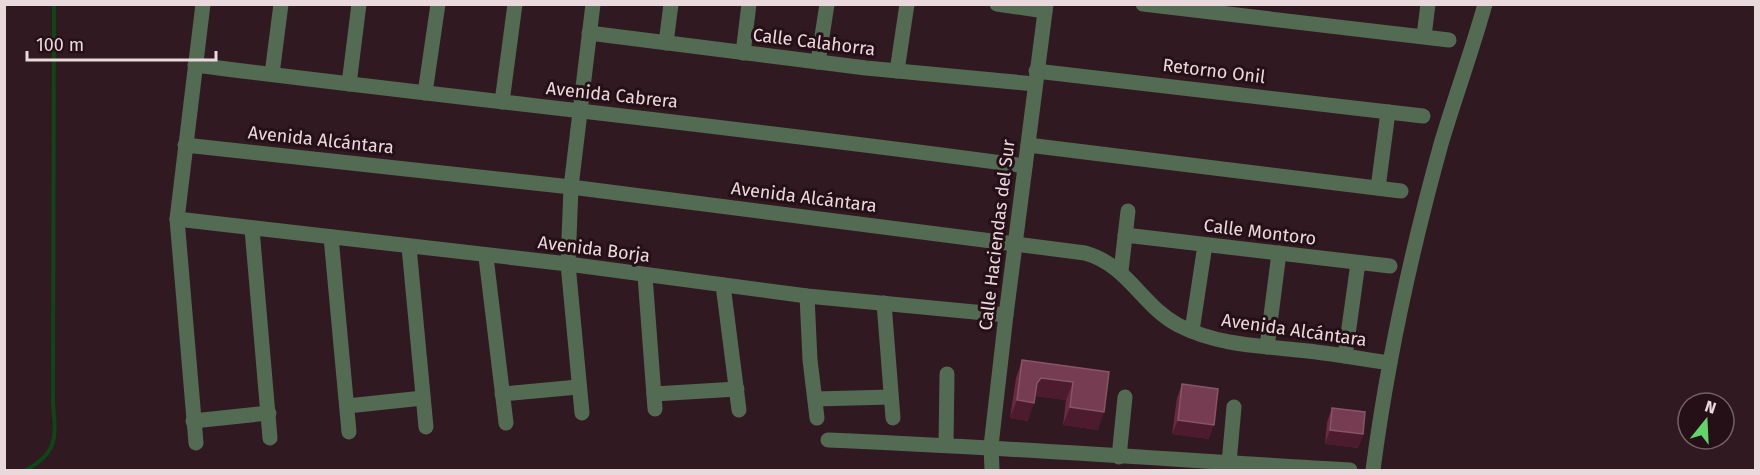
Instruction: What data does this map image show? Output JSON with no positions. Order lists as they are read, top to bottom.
{
  "streets": {
    "street": [
      "Calle Calahorra",
      "Retorno Onil",
      "Avenida Cabrera",
      "Avenida Alcántara",
      "Calle Montoro",
      "Calle Haciendas del Sur",
      "Avenida Borja"
    ]
  },
  "crossings": [
    ["Calle Calahorra", "Retorno Onil"],
    ["Calle Calahorra", "Calle Haciendas del Sur"],
    ["Retorno Onil", "Calle Haciendas del Sur"],
    ["Avenida Cabrera", "Calle Haciendas del Sur"],
    ["Avenida Alcántara", "Calle Haciendas del Sur"],
    ["Calle Haciendas del Sur", "Avenida Borja"]
  ],
  "scale_bar": "100 m",
  "north": "top"
}
